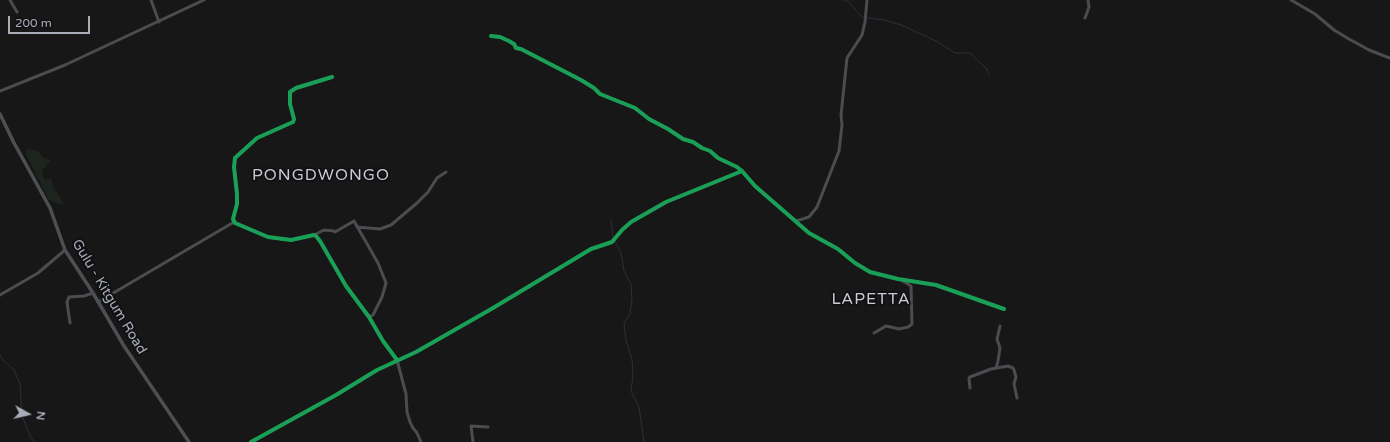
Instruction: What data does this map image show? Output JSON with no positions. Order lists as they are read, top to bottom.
{
  "streets": {
    "main road": ["Gulu - Kitgum Road"]
  },
  "districts": ["PONGDWONGO", "LAPETTA"],
  "scale_bar": "200 m",
  "north": "right"
}
